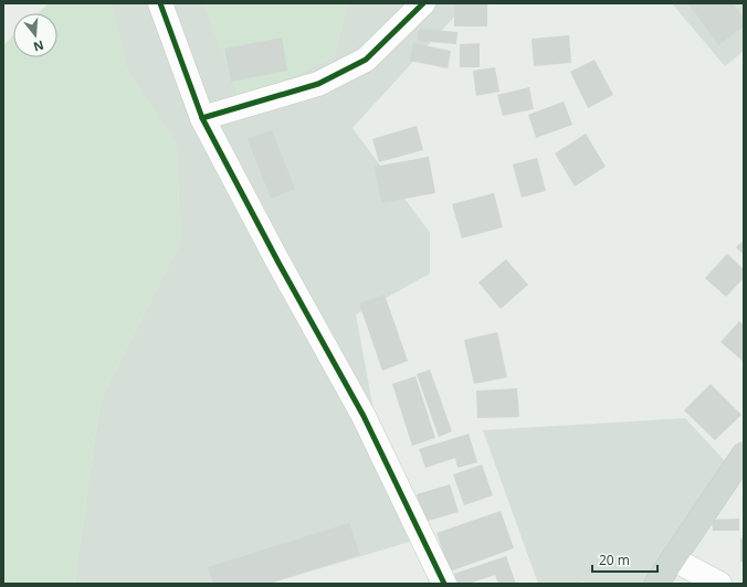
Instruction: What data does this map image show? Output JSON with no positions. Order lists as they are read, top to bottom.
{
  "scale_bar": "20 m",
  "north": "bottom"
}
